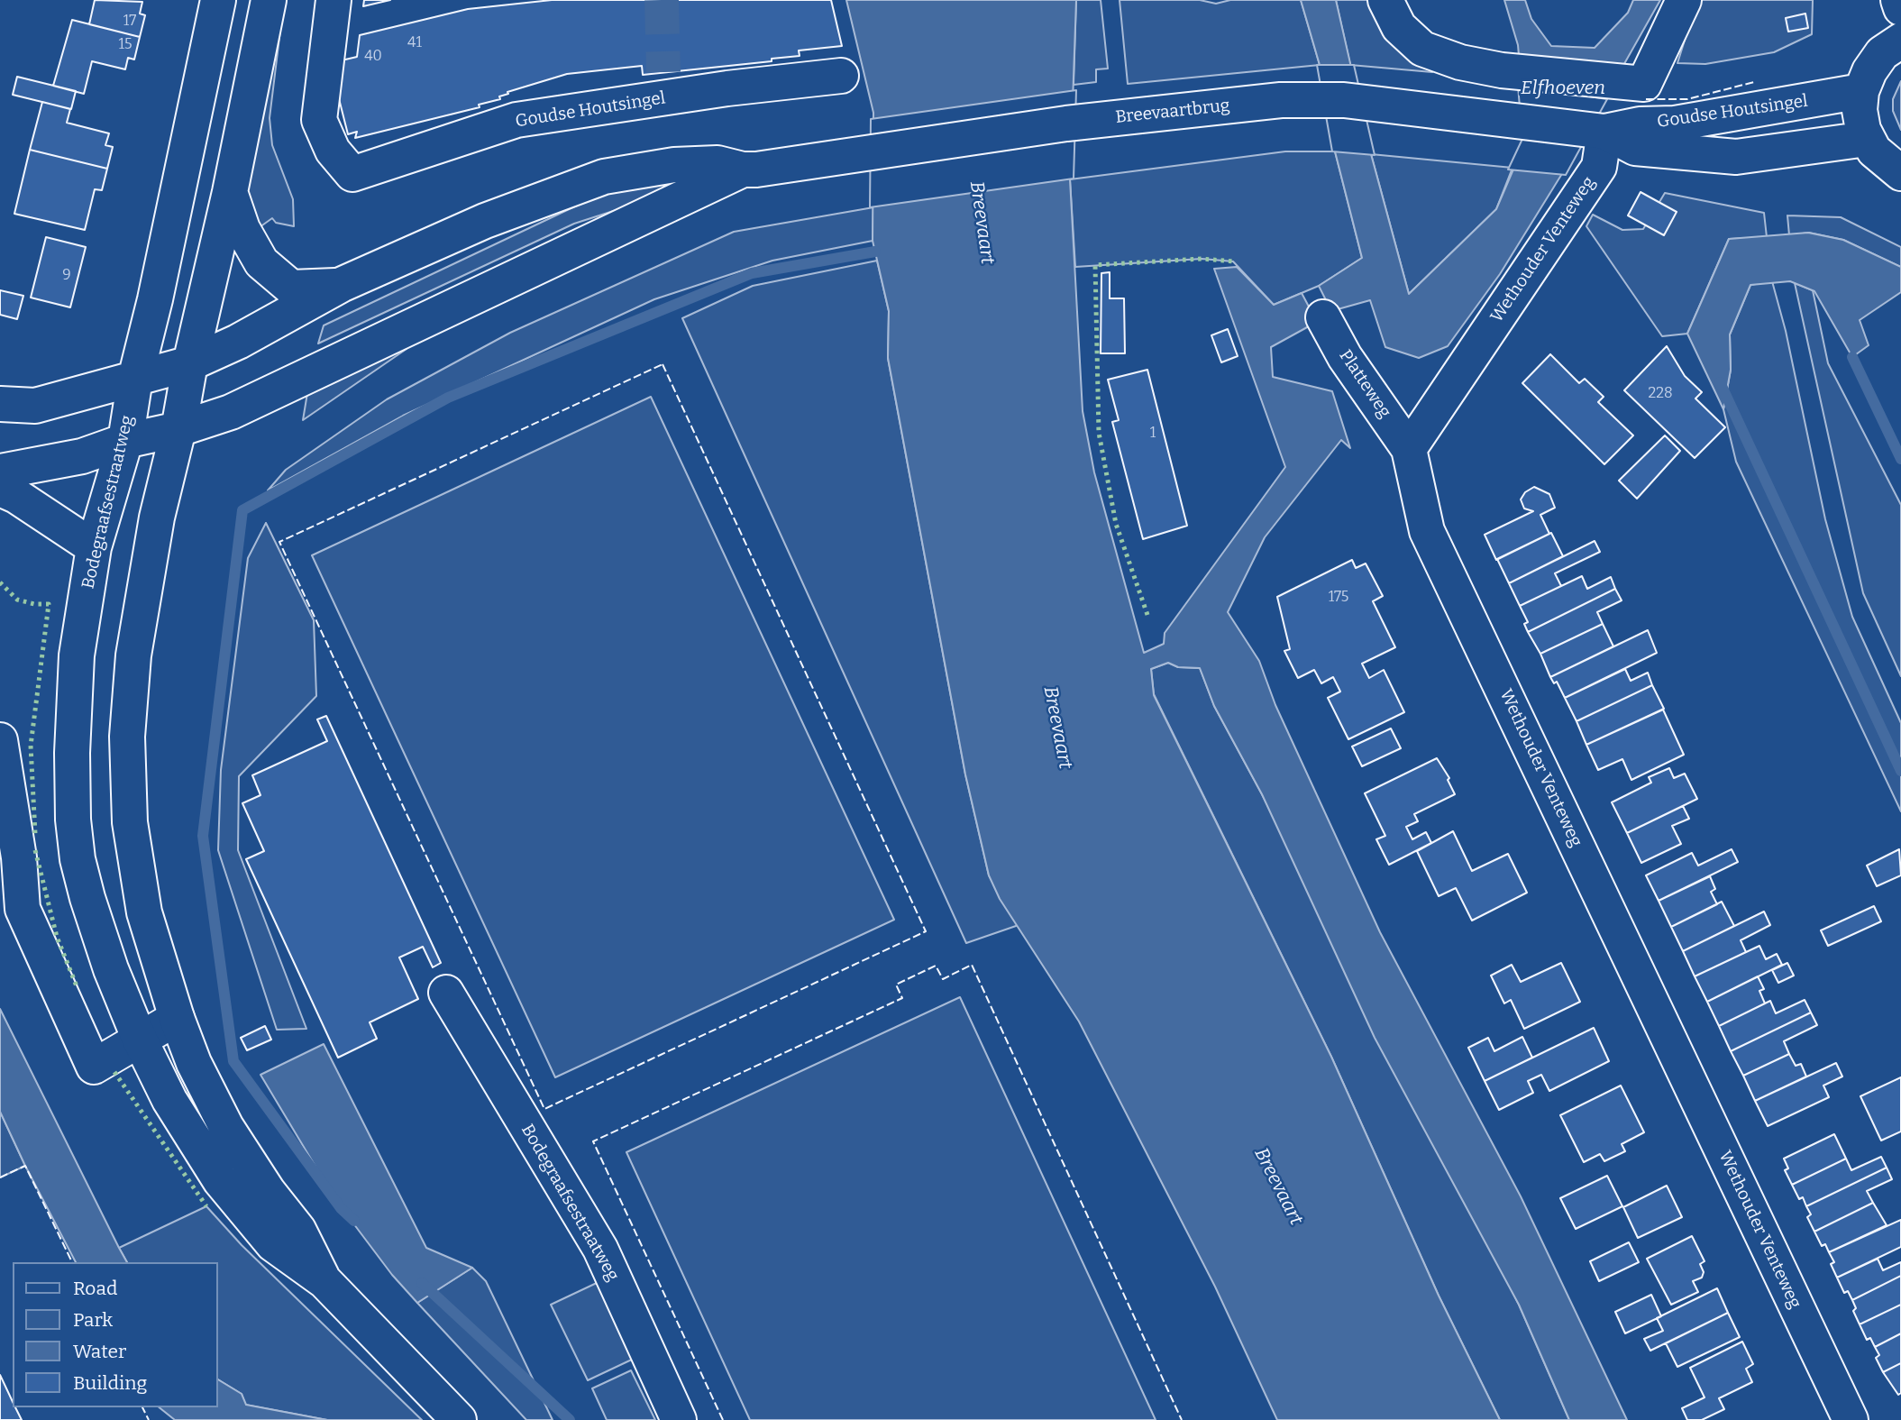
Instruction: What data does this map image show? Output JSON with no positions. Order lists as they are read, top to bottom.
{
  "streets": {
    "main road": [
      "Goudse Houtsingel",
      "Breevaartbrug",
      "Wethouder Venteweg",
      "Platteweg",
      "Bodegraafsestraatweg"
    ]
  },
  "crossings": [
    ["Goudse Houtsingel", "Breevaartbrug"],
    ["Goudse Houtsingel", "Wethouder Venteweg"],
    ["Breevaartbrug", "Wethouder Venteweg"],
    ["Wethouder Venteweg", "Platteweg"]
  ],
  "water": ["Elfhoeven", "Breevaart"],
  "house_numbers": [
    "17",
    "41",
    "15",
    "40",
    "9",
    "228",
    "1",
    "175"
  ],
  "legend": [
    "Road",
    "Park",
    "Water",
    "Building"
  ]
}
